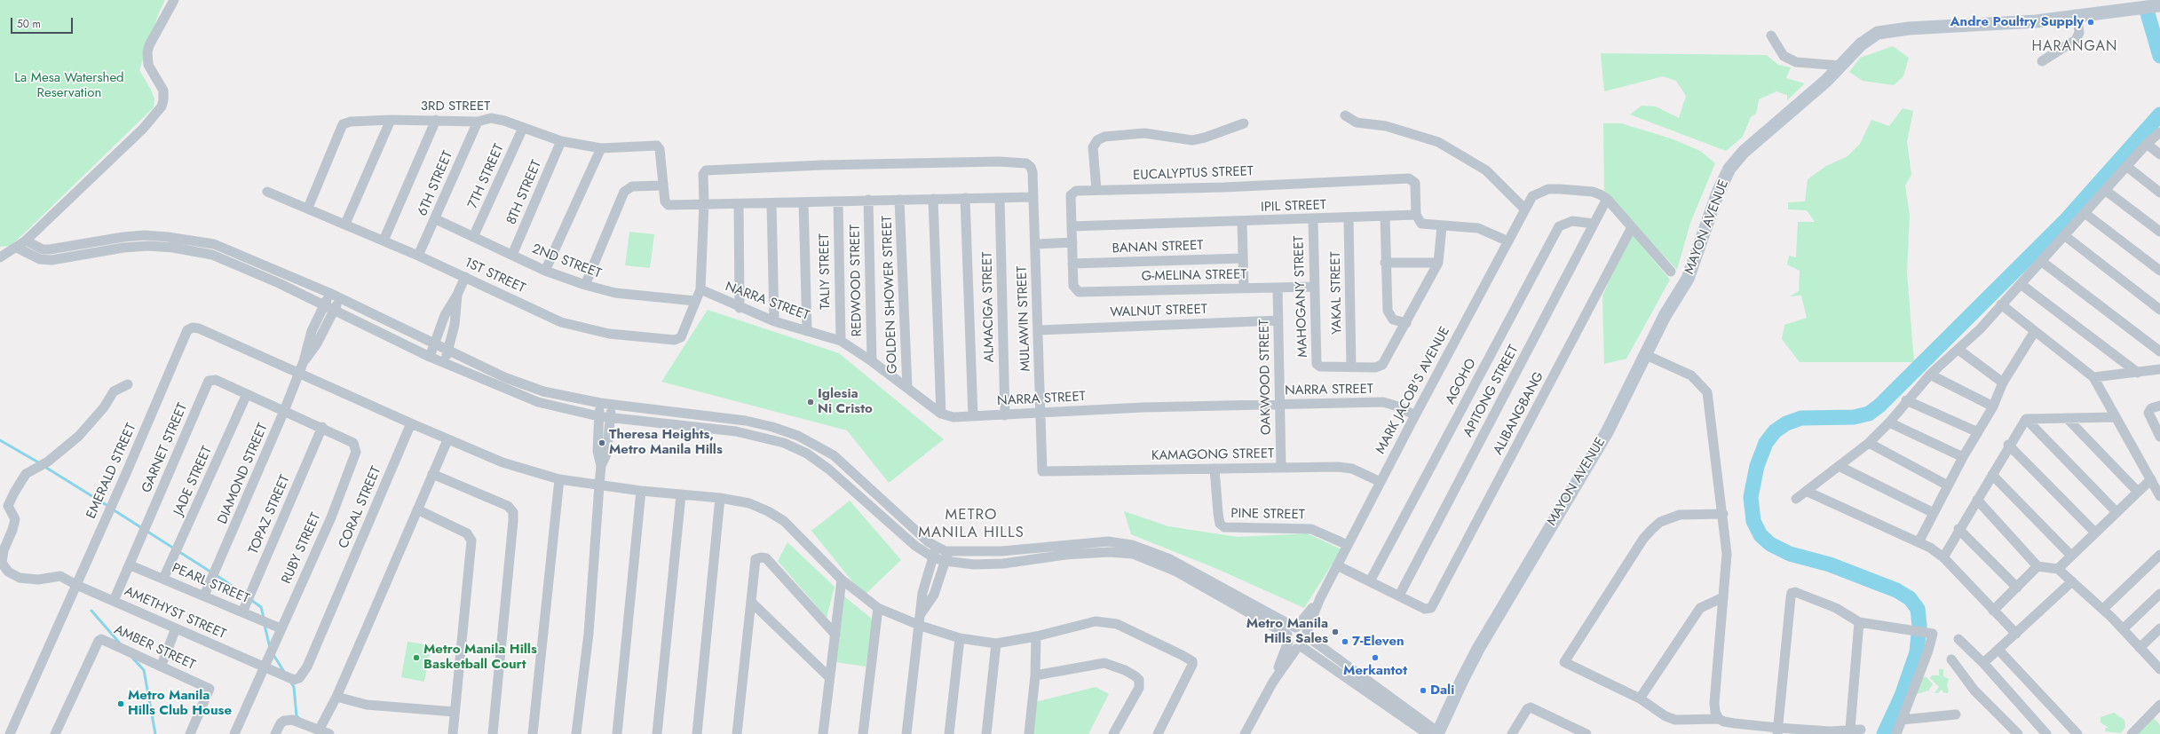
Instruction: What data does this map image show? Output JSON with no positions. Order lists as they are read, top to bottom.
{
  "streets": {
    "main road": ["MAYON AVENUE"],
    "street": [
      "3RD STREET",
      "EUCALYPTUS STREET",
      "7TH STREET",
      "6TH STREET",
      "8TH STREET",
      "IPIL STREET",
      "BANAN STREET",
      "2ND STREET",
      "TALIY STREET",
      "1ST STREET",
      "G-MELINA STREET",
      "REDWOOD STREET",
      "YAKAL STREET",
      "GOLDEN SHOWER STREET",
      "MAHOGANY STREET",
      "NARRA STREET",
      "ALMACIGA STREET",
      "WALNUT STREET",
      "MULAWIN STREET",
      "OAKWOOD STREET",
      "AGOHO",
      "MARK JACOB'S AVENUE",
      "APITONG STREET",
      "ALIBANGBANG",
      "GARNET STREET",
      "KAMAGONG STREET",
      "EMERALD STREET",
      "DIAMOND STREET",
      "JADE STREET",
      "CORAL STREET",
      "TOPAZ STREET",
      "PINE STREET",
      "RUBY STREET",
      "PEARL STREET",
      "AMETHYST STREET",
      "AMBER STREET"
    ]
  },
  "crossings": [
    ["3RD STREET", "7TH STREET"],
    ["3RD STREET", "6TH STREET"],
    ["3RD STREET", "8TH STREET"],
    ["3RD STREET", "1ST STREET"],
    ["3RD STREET", "MULAWIN STREET"],
    ["EUCALYPTUS STREET", "IPIL STREET"],
    ["EUCALYPTUS STREET", "BANAN STREET"],
    ["EUCALYPTUS STREET", "G-MELINA STREET"],
    ["7TH STREET", "2ND STREET"],
    ["6TH STREET", "2ND STREET"],
    ["6TH STREET", "1ST STREET"],
    ["8TH STREET", "2ND STREET"],
    ["IPIL STREET", "YAKAL STREET"],
    ["IPIL STREET", "MAHOGANY STREET"],
    ["2ND STREET", "1ST STREET"],
    ["TALIY STREET", "NARRA STREET"],
    ["G-MELINA STREET", "MAHOGANY STREET"],
    ["G-MELINA STREET", "OAKWOOD STREET"],
    ["REDWOOD STREET", "NARRA STREET"],
    ["YAKAL STREET", "MAHOGANY STREET"],
    ["GOLDEN SHOWER STREET", "NARRA STREET"],
    ["NARRA STREET", "ALMACIGA STREET"],
    ["NARRA STREET", "MULAWIN STREET"],
    ["NARRA STREET", "OAKWOOD STREET"],
    ["NARRA STREET", "MARK JACOB'S AVENUE"],
    ["WALNUT STREET", "MULAWIN STREET"],
    ["WALNUT STREET", "OAKWOOD STREET"],
    ["MULAWIN STREET", "KAMAGONG STREET"],
    ["OAKWOOD STREET", "KAMAGONG STREET"],
    ["AGOHO", "APITONG STREET"],
    ["MARK JACOB'S AVENUE", "APITONG STREET"],
    ["MARK JACOB'S AVENUE", "KAMAGONG STREET"],
    ["MARK JACOB'S AVENUE", "PINE STREET"],
    ["APITONG STREET", "ALIBANGBANG"],
    ["GARNET STREET", "DIAMOND STREET"],
    ["GARNET STREET", "JADE STREET"],
    ["GARNET STREET", "RUBY STREET"],
    ["GARNET STREET", "PEARL STREET"],
    ["GARNET STREET", "AMETHYST STREET"],
    ["KAMAGONG STREET", "PINE STREET"],
    ["EMERALD STREET", "DIAMOND STREET"],
    ["EMERALD STREET", "AMETHYST STREET"],
    ["DIAMOND STREET", "RUBY STREET"],
    ["DIAMOND STREET", "PEARL STREET"],
    ["JADE STREET", "PEARL STREET"],
    ["CORAL STREET", "RUBY STREET"],
    ["CORAL STREET", "AMETHYST STREET"],
    ["TOPAZ STREET", "RUBY STREET"],
    ["TOPAZ STREET", "PEARL STREET"],
    ["RUBY STREET", "PEARL STREET"],
    ["RUBY STREET", "AMETHYST STREET"]
  ],
  "districts": ["HARANGAN", "METRO MANILA HILLS"],
  "parks": ["La Mesa Watershed Reservation"],
  "places": [
    "Andre Poultry Supply",
    "Iglesia Ni Cristo",
    "Theresa Heights, Metro Manila Hills",
    "Metro Manila Hills Sales",
    "7-Eleven",
    "Metro Manila Hills Basketball Court",
    "Merkantot",
    "Dali",
    "Metro Manila Hills Club House"
  ],
  "scale_bar": "50 m"
}
